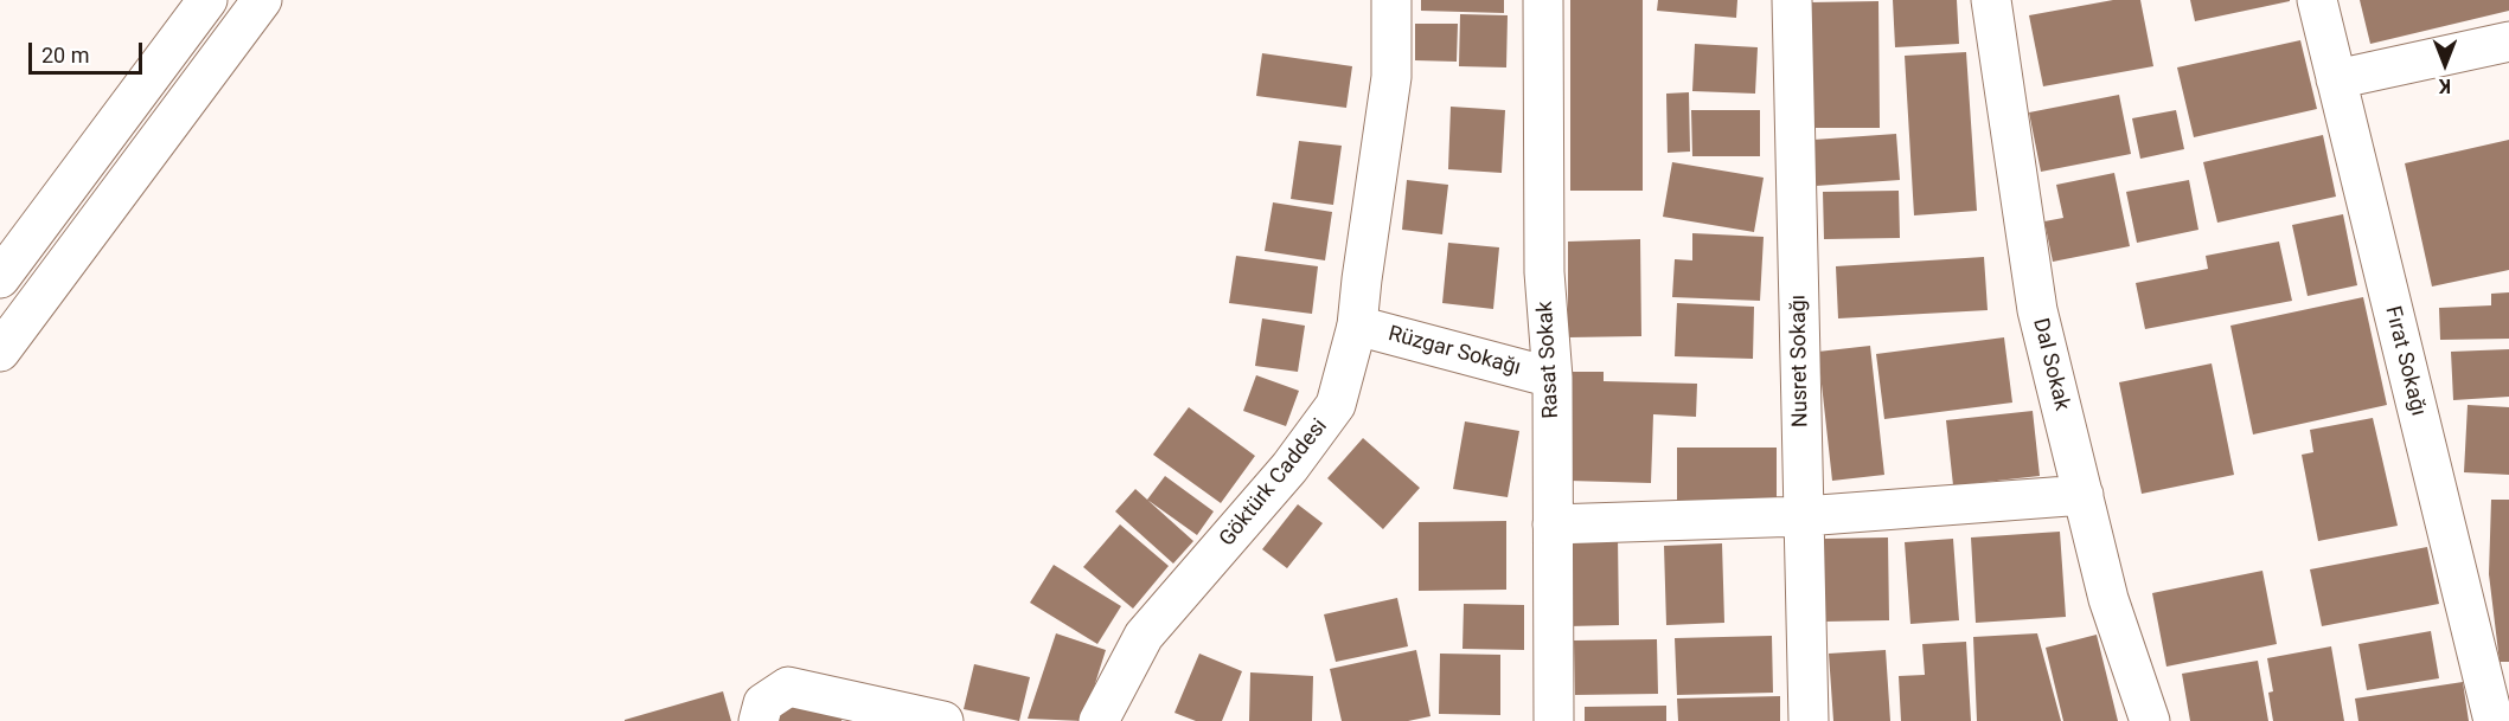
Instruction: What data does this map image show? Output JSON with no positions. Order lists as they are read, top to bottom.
{
  "streets": {
    "street": [
      "Rüzgar Sokağı",
      "Rasat Sokak",
      "Nusret Sokağı",
      "Fırat Sokağı",
      "Dal Sokak",
      "Göktürk Caddesi"
    ]
  },
  "crossings": [
    ["Rüzgar Sokağı", "Rasat Sokak"],
    ["Rüzgar Sokağı", "Göktürk Caddesi"]
  ],
  "scale_bar": "20 m",
  "north": "bottom"
}
